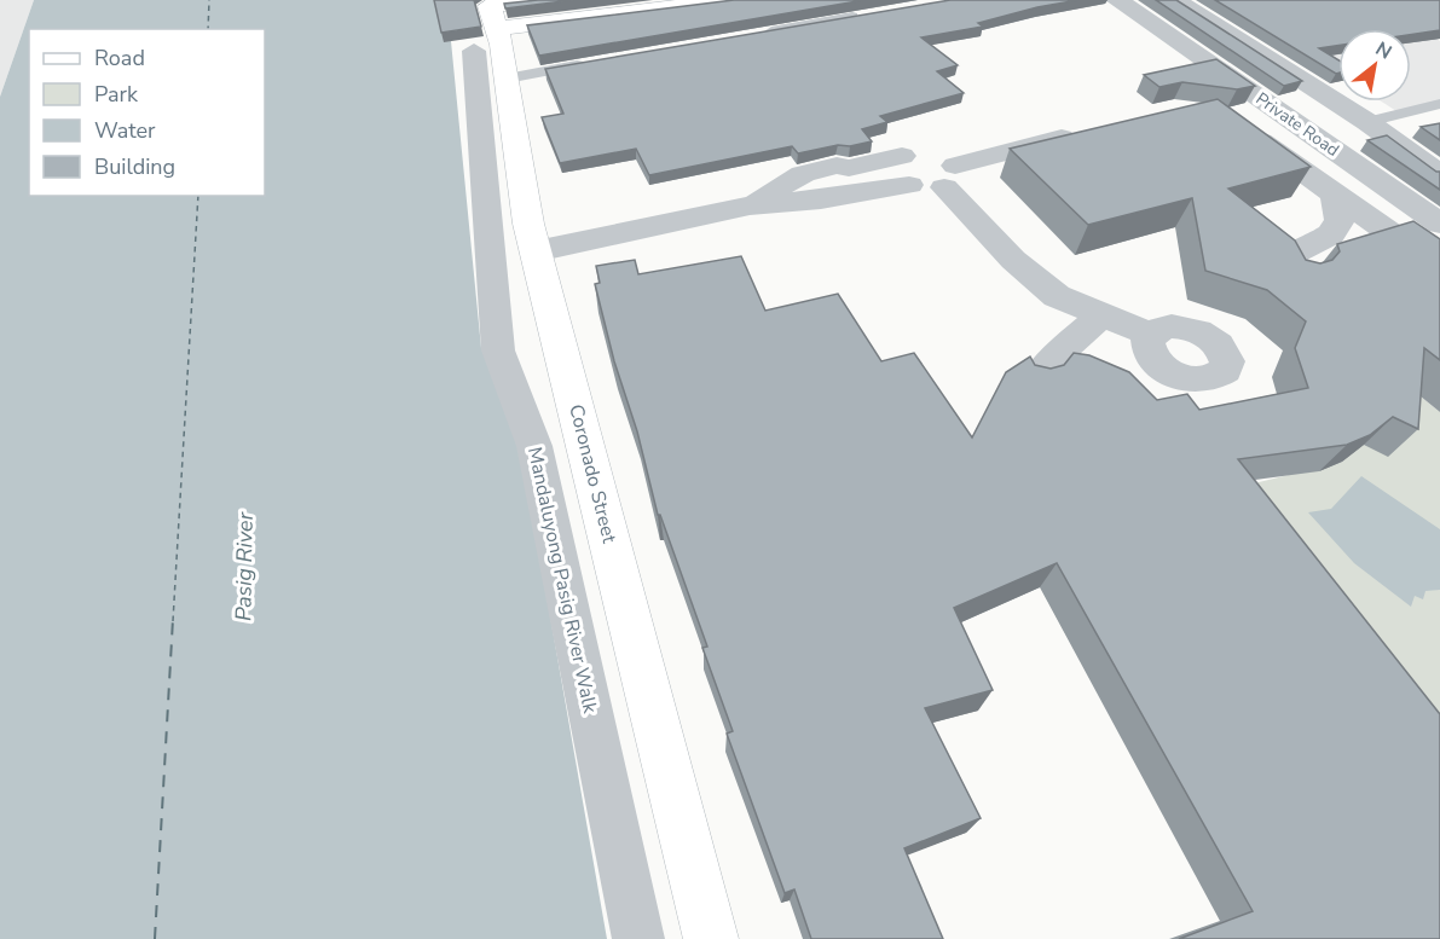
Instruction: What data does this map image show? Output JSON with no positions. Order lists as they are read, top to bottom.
{
  "streets": {
    "main road": ["Coronado Street"],
    "street": ["Private Road", "Mandaluyong Pasig River Walk"]
  },
  "crossings": [
    ["Coronado Street", "Mandaluyong Pasig River Walk"]
  ],
  "water": ["Pasig River"],
  "legend": [
    "Road",
    "Park",
    "Water",
    "Building"
  ],
  "north": "top right"
}
